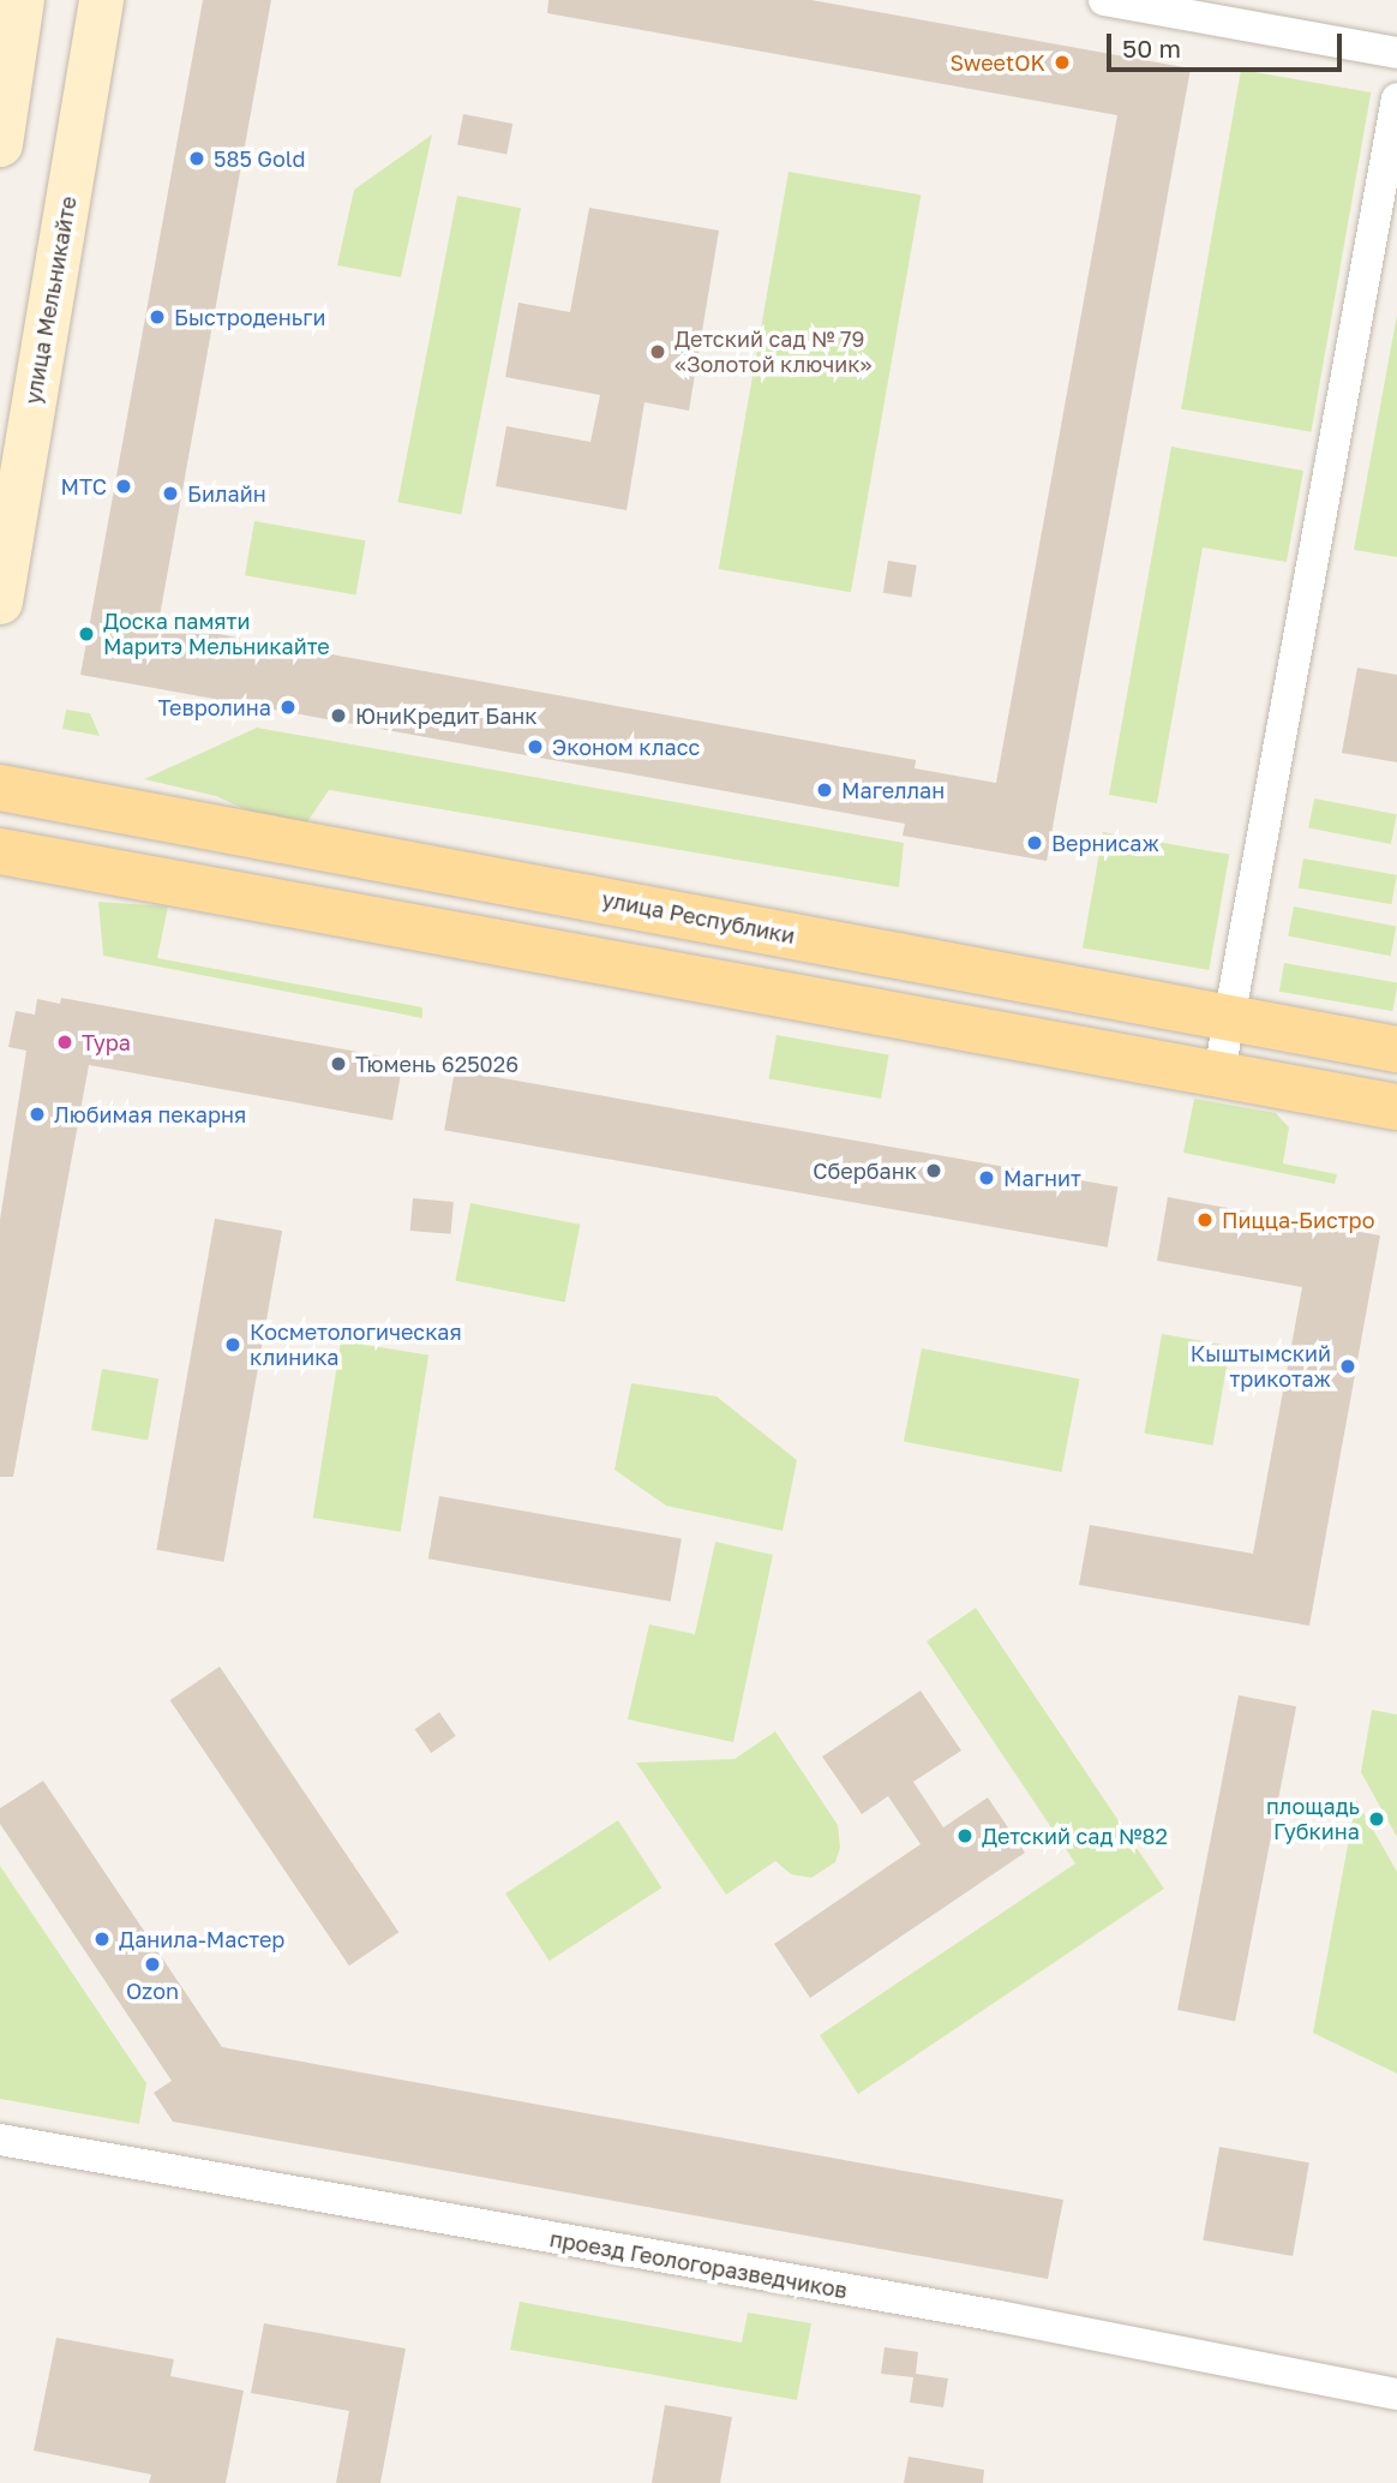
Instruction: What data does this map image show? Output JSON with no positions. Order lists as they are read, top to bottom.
{
  "streets": {
    "main road": ["улица Мельникайте", "улица Республики"],
    "street": ["проезд Геологоразведчиков"]
  },
  "places": [
    "SweetOK",
    "585 Gold",
    "Быстроденьги",
    "Детский сад № 79 «Золотой ключик»",
    "МТС",
    "Билайн",
    "Доска памяти Маритэ Мельникайте",
    "Тевролина",
    "ЮниКредит Банк",
    "Эконом класс",
    "Магеллан",
    "Вернисаж",
    "Тура",
    "Тюмень 625026",
    "Любимая пекарня",
    "Сбербанк",
    "Магнит",
    "Пицца-Бистро",
    "Косметологическая клиника",
    "Кыштымский трикотаж",
    "площадь Губкина",
    "Детский сад №82",
    "Данила-Мастер",
    "Ozon"
  ],
  "scale_bar": "50 m"
}
